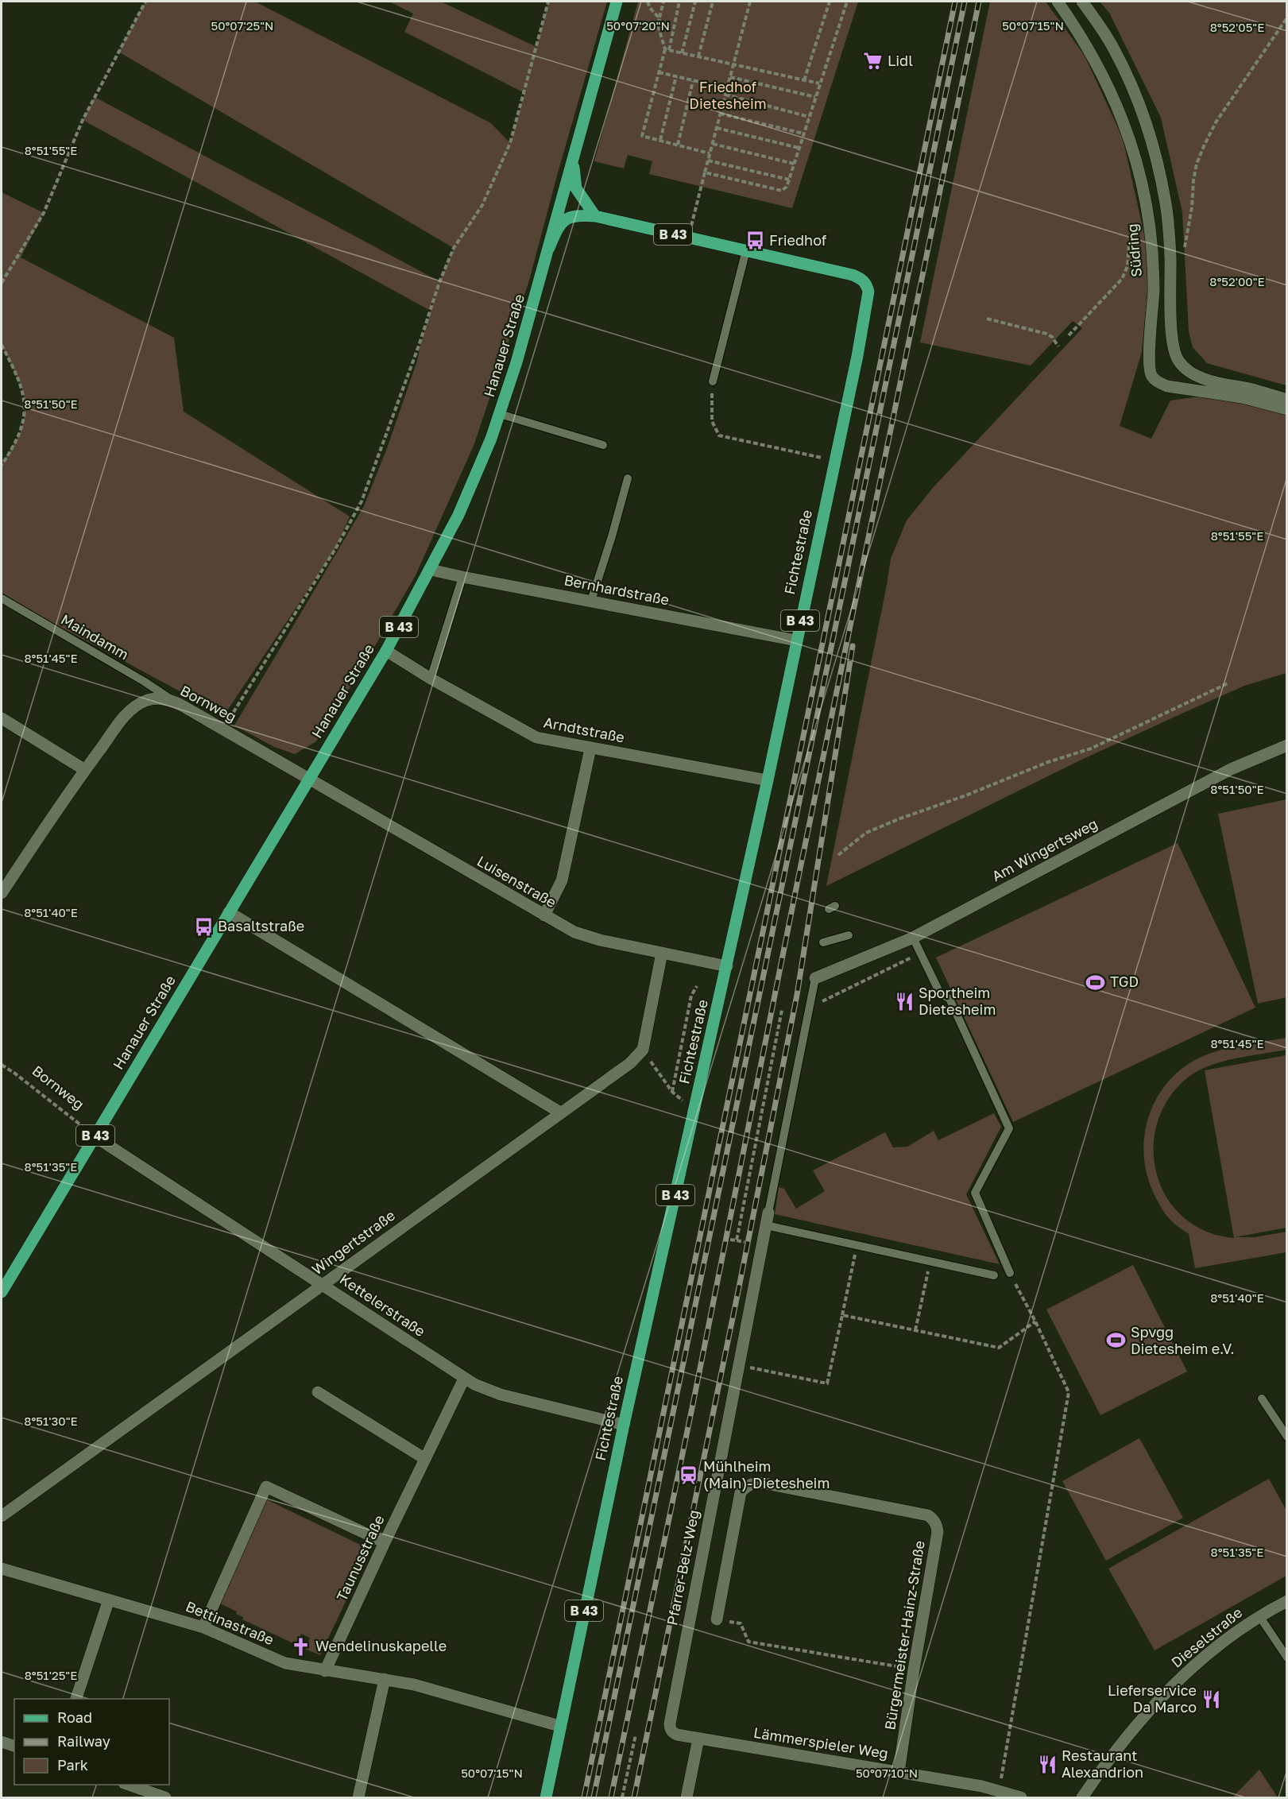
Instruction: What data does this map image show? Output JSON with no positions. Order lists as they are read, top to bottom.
{
  "streets": {
    "main road": ["B 43", "Hanauer Straße", "Fichtestraße"],
    "street": [
      "Südring",
      "Bernhardstraße",
      "Bornweg",
      "Arndtstraße",
      "Am Wingertsweg",
      "Luisenstraße",
      "Wingertstraße",
      "Kettelerstraße",
      "Taunusstraße",
      "Pfarrer-Belz-Weg",
      "Bettinastraße",
      "Bürgermeister-Hainz-Straße",
      "Dieselstraße",
      "Lämmerspieler Weg"
    ],
    "lane": ["Maindamm"]
  },
  "crossings": [
    ["B 43", "Hanauer Straße"],
    ["B 43", "Fichtestraße"],
    ["Hanauer Straße", "Bernhardstraße"],
    ["Hanauer Straße", "Bornweg"],
    ["Hanauer Straße", "Arndtstraße"],
    ["Hanauer Straße", "Luisenstraße"],
    ["Hanauer Straße", "Kettelerstraße"],
    ["Fichtestraße", "Bernhardstraße"],
    ["Fichtestraße", "Arndtstraße"],
    ["Fichtestraße", "Luisenstraße"],
    ["Fichtestraße", "Kettelerstraße"],
    ["Fichtestraße", "Bettinastraße"],
    ["Maindamm", "Bornweg"],
    ["Bornweg", "Luisenstraße"],
    ["Bornweg", "Kettelerstraße"],
    ["Wingertstraße", "Kettelerstraße"],
    ["Kettelerstraße", "Taunusstraße"],
    ["Taunusstraße", "Bettinastraße"],
    ["Pfarrer-Belz-Weg", "Lämmerspieler Weg"],
    ["Bürgermeister-Hainz-Straße", "Lämmerspieler Weg"]
  ],
  "parks": ["Friedhof Dietesheim"],
  "places": {
    "supermarket": ["Lidl"],
    "bus stop": ["Friedhof", "Basaltstraße"],
    "sports": ["TGD", "Spvgg Dietesheim e.V."],
    "restaurant": ["Sportheim Dietesheim", "Lieferservice Da Marco", "Restaurant Alexandrion"],
    "station": ["Mühlheim (Main)-Dietesheim"],
    "church": ["Wendelinuskapelle"]
  },
  "legend": ["Road", "Railway", "Park"],
  "coordinates": [
    "50°07'25\"N",
    "50°07'20\"N",
    "50°07'15\"N",
    "8°52'05\"E",
    "8°51'55\"E",
    "8°52'00\"E",
    "8°51'50\"E",
    "8°51'45\"E",
    "8°51'40\"E",
    "8°51'35\"E",
    "8°51'30\"E",
    "8°51'25\"E",
    "50°07'10\"N"
  ]
}
